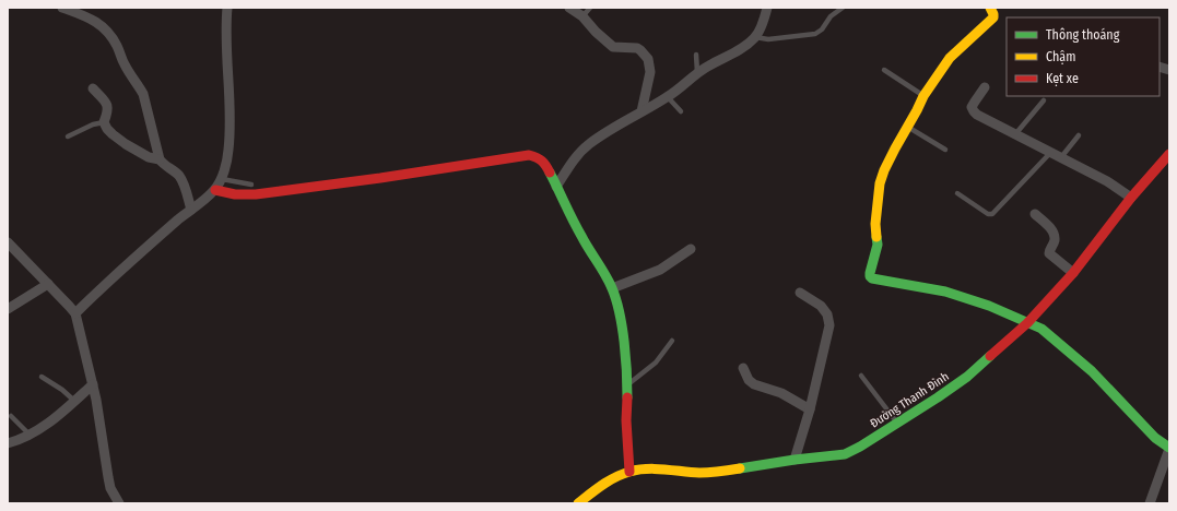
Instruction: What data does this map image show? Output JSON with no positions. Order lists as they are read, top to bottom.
{
  "streets": {
    "street": ["Đường Thanh Đình"]
  },
  "legend": ["Thông thoáng", "Chậm", "Kẹt xe"]
}
